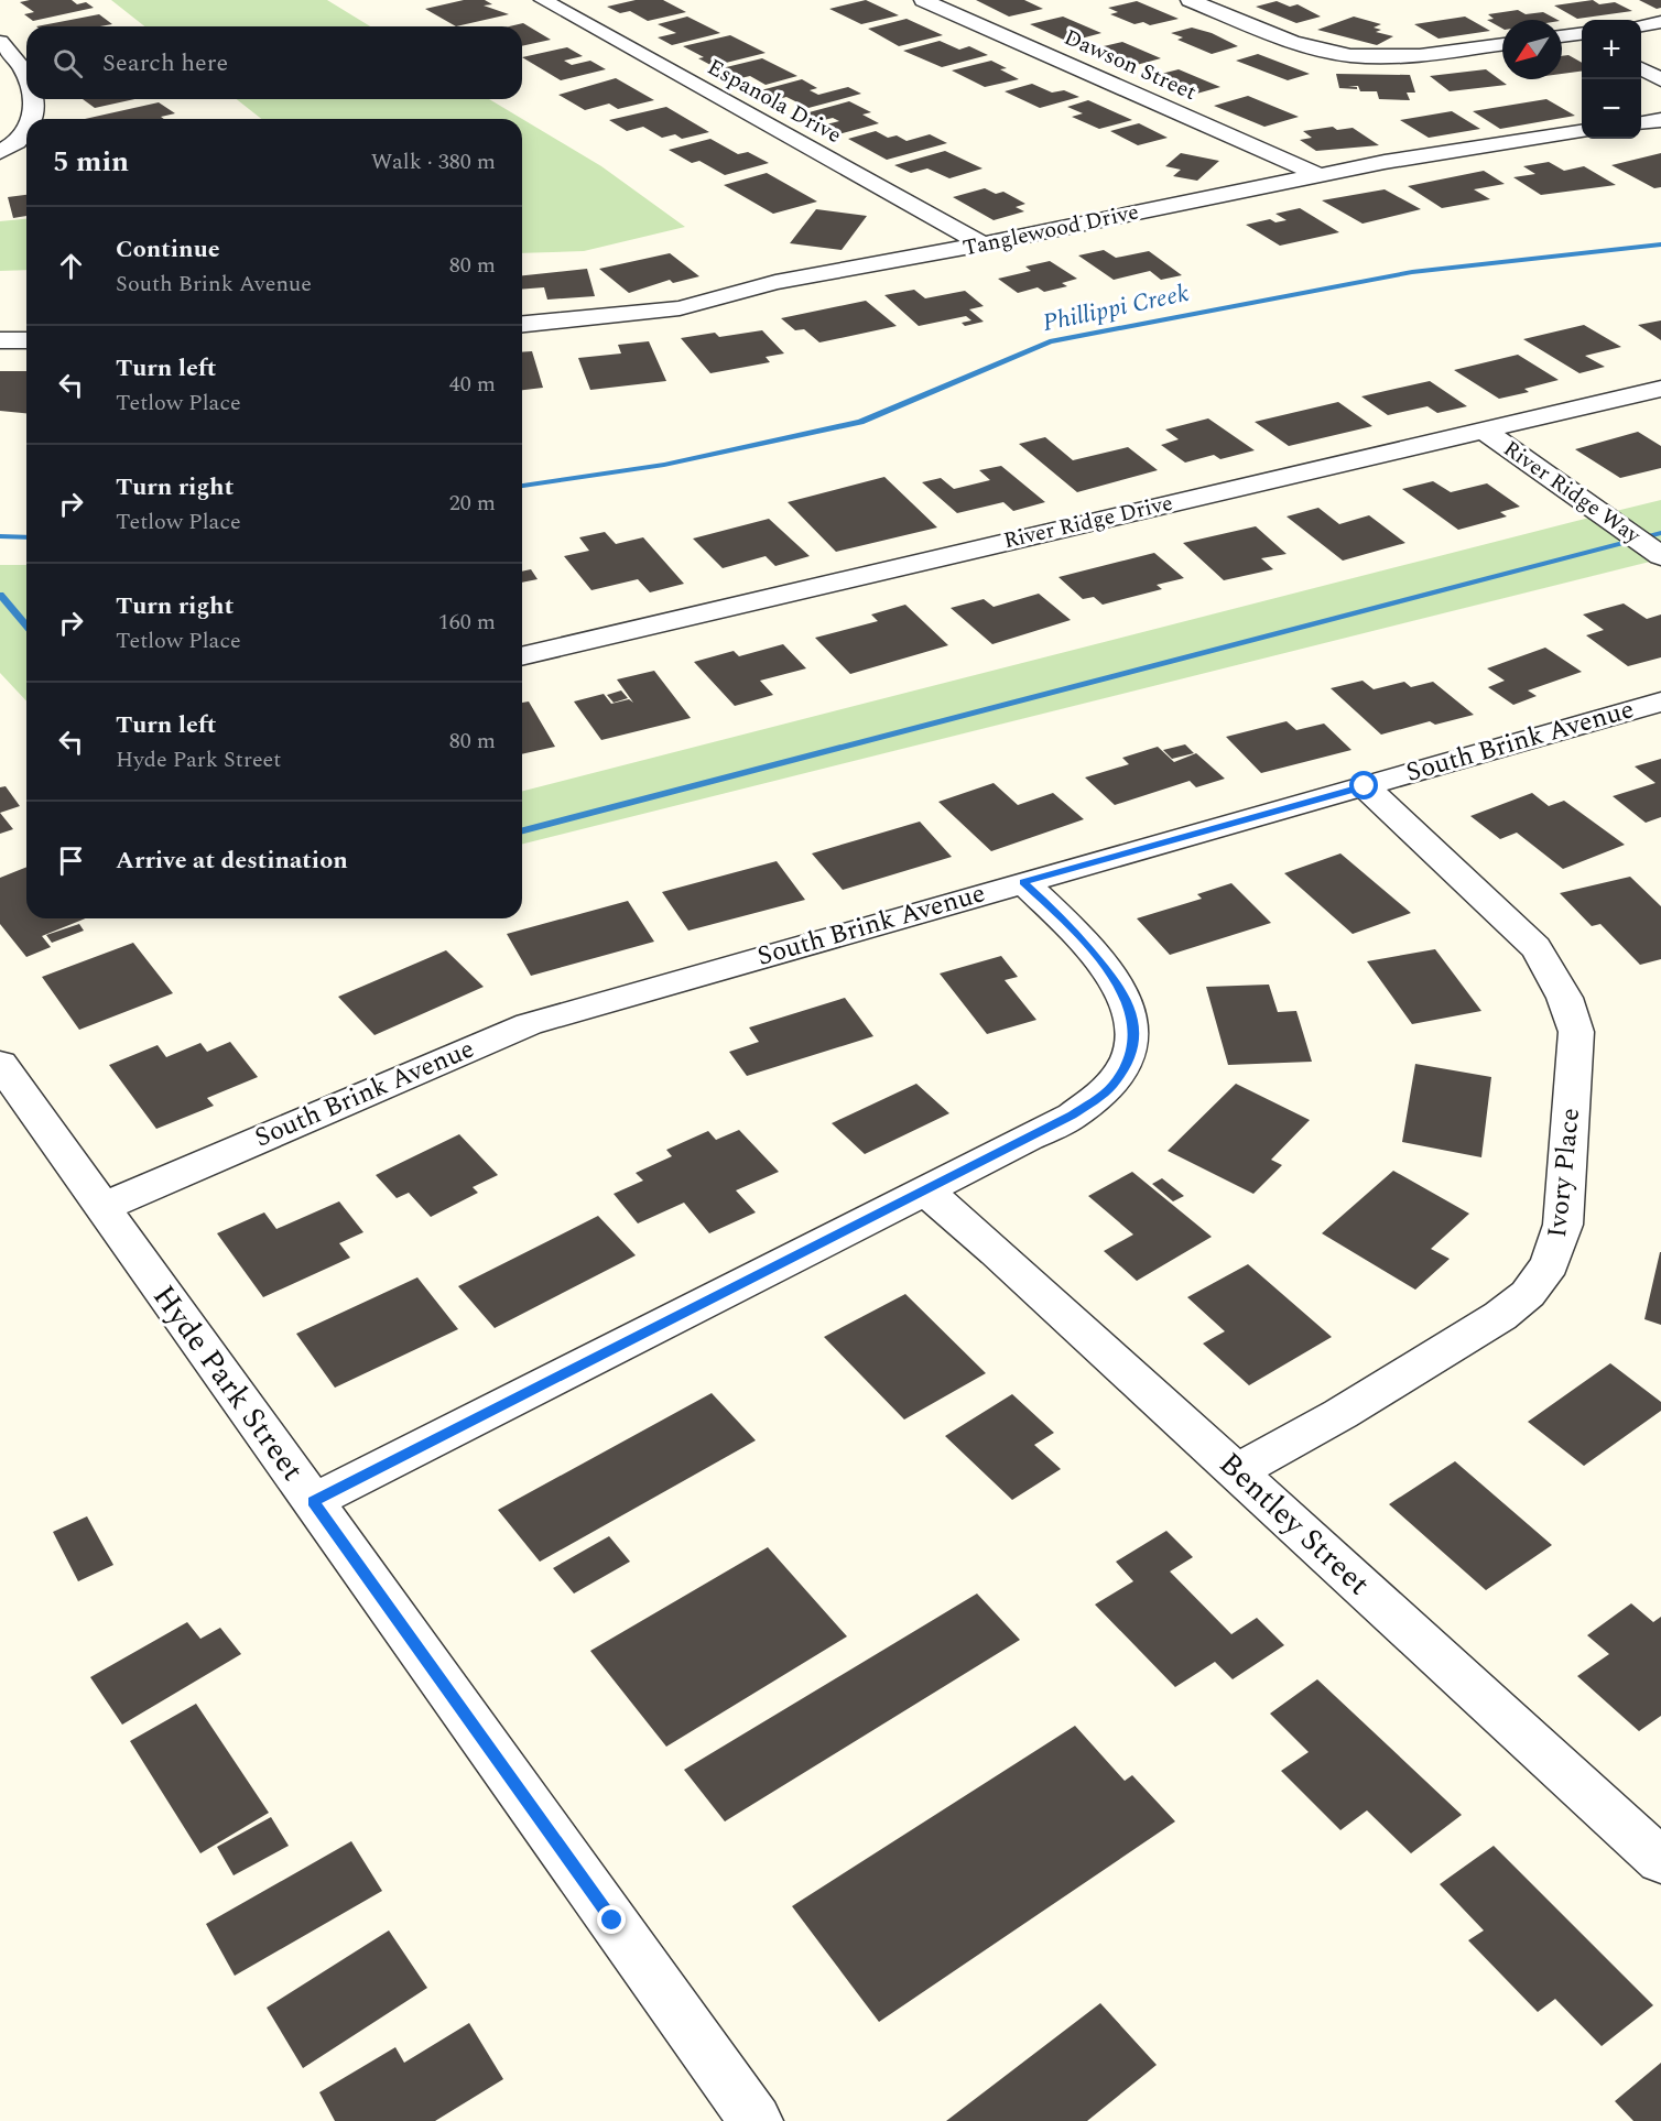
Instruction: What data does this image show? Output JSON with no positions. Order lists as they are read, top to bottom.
{
  "streets": {
    "street": [
      "Dawson Street",
      "Espanola Drive",
      "Tanglewood Drive",
      "River Ridge Way",
      "River Ridge Drive",
      "South Brink Avenue",
      "Ivory Place",
      "Hyde Park Street",
      "Bentley Street"
    ]
  },
  "crossings": [
    ["Dawson Street", "Tanglewood Drive"],
    ["Espanola Drive", "Tanglewood Drive"],
    ["River Ridge Way", "River Ridge Drive"],
    ["South Brink Avenue", "Ivory Place"],
    ["South Brink Avenue", "Hyde Park Street"],
    ["Ivory Place", "Bentley Street"]
  ],
  "water": ["Phillippi Creek"],
  "north": "bottom left",
  "page": {
    "map_buttons": ["+", "−"],
    "search": "Search here",
    "heading": ["5 min", "Walk · 380 m"],
    "list": [
      ["Continue", "South Brink Avenue", "80 m"],
      ["Turn left", "Tetlow Place", "40 m"],
      ["Turn right", "Tetlow Place", "20 m"],
      ["Turn right", "Tetlow Place", "160 m"],
      ["Turn left", "Hyde Park Street", "80 m"],
      "Arrive at destination"
    ]
  }
}
